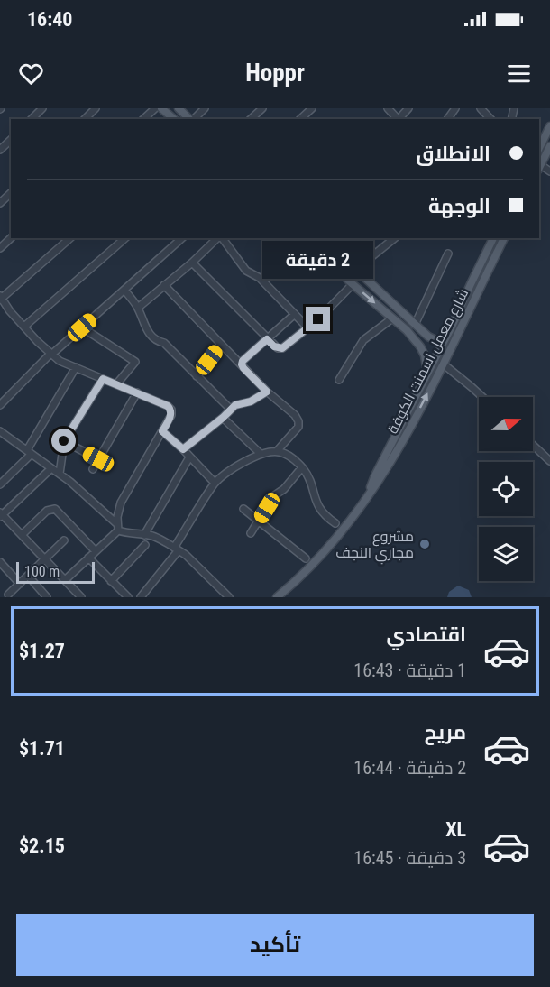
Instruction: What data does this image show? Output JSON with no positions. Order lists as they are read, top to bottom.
{
  "streets": {
    "main road": ["شارع معمل اسمنت الكوفة"]
  },
  "places": ["مشروع مجاري النجف"],
  "scale_bar": "100 m",
  "north": "right",
  "page": {
    "status": "16:40",
    "header": "Hoppr",
    "banner": ["الانطلاق", "الوجهة"],
    "bubble": "2 دقيقة",
    "scale": "100 m",
    "list": [
      {
        "name": "اقتصادي",
        "note": "1 دقيقة · 16:43",
        "value": "$1.27"
      },
      {
        "name": "مريح",
        "note": "2 دقيقة · 16:44",
        "value": "$1.71"
      },
      {
        "name": "XL",
        "note": "3 دقيقة · 16:45",
        "value": "$2.15"
      }
    ],
    "buttons": "تأكيد"
  }
}
